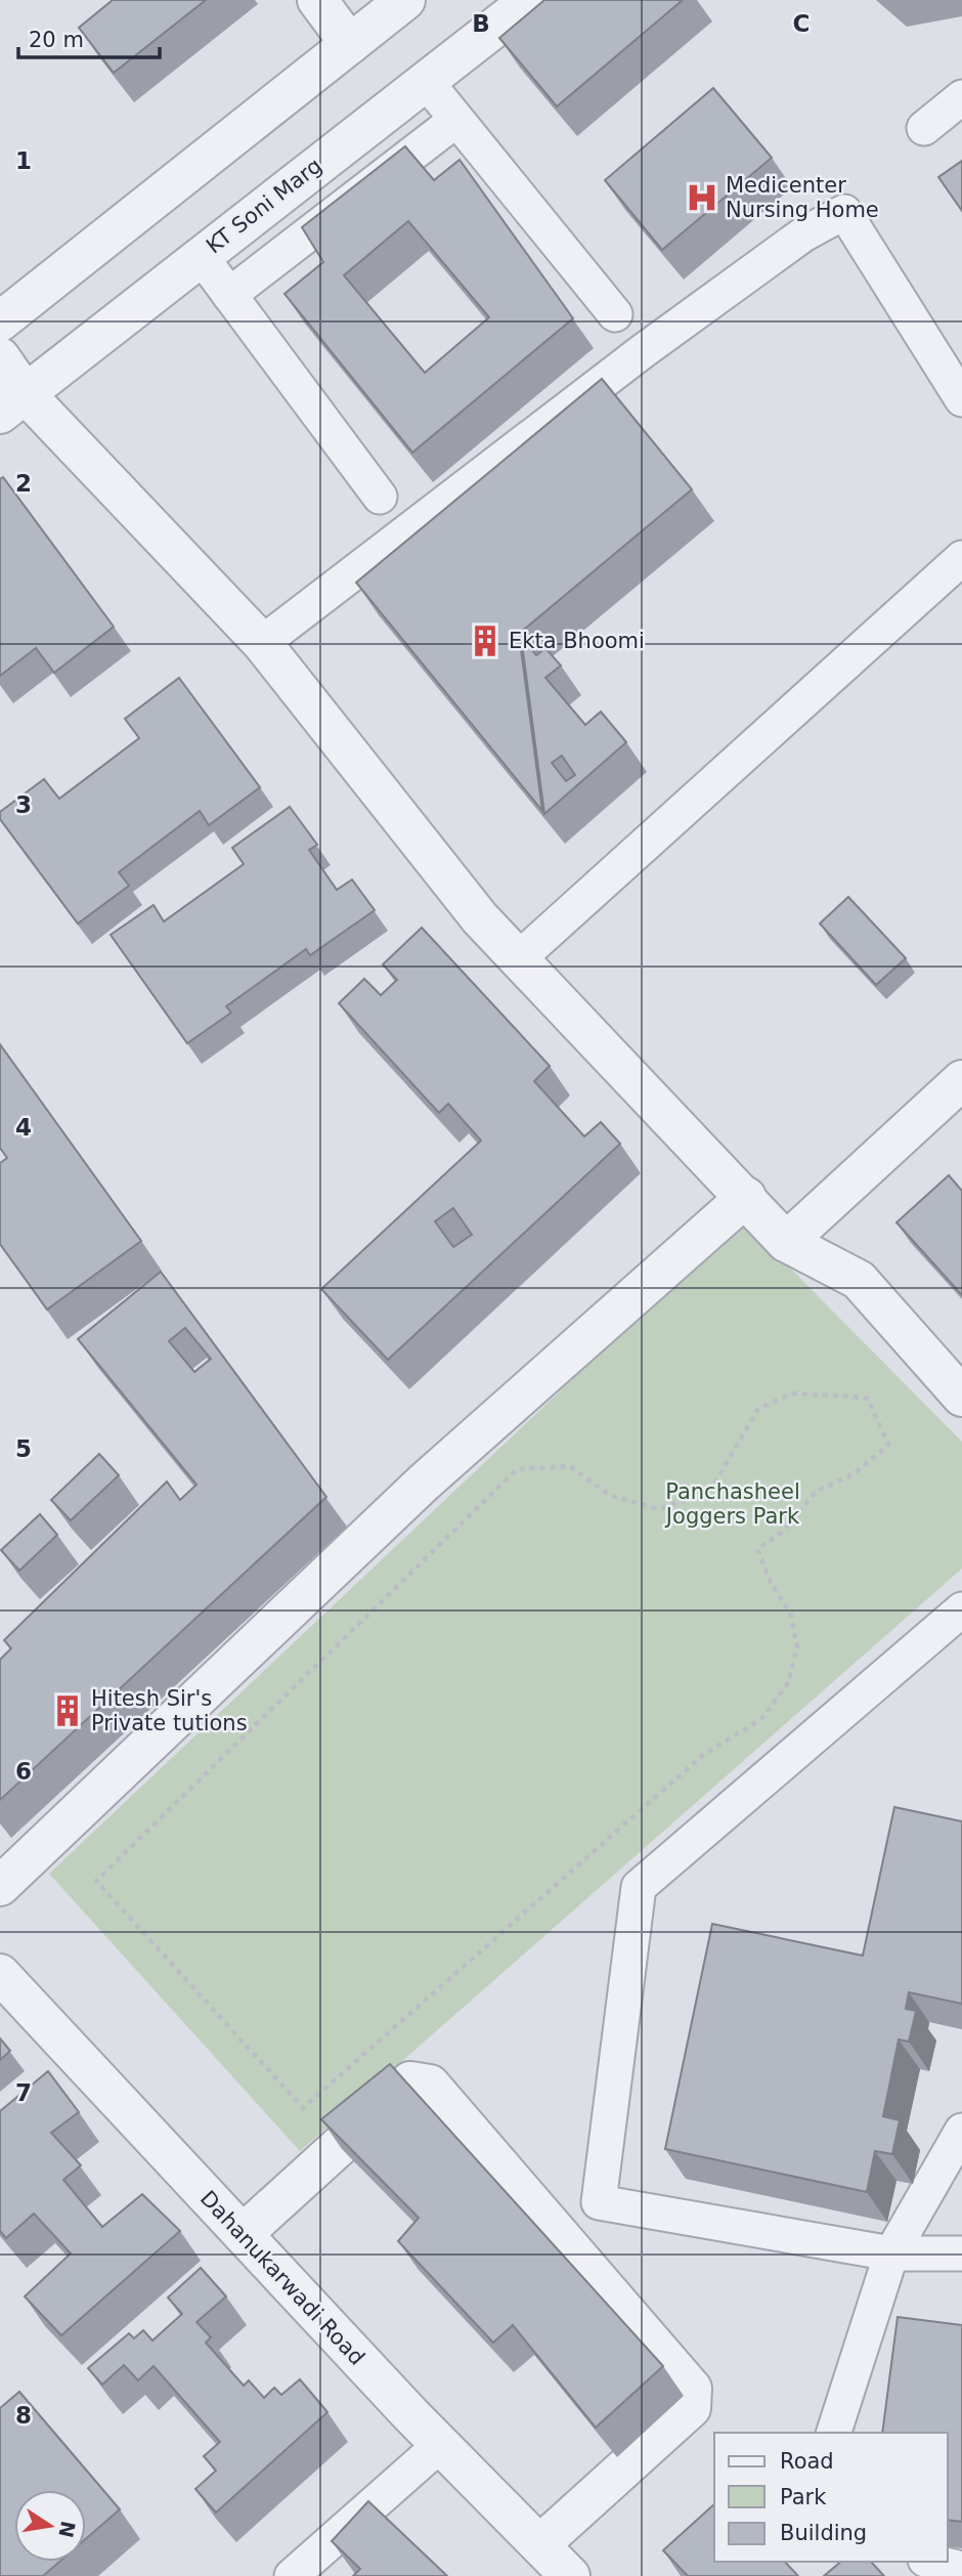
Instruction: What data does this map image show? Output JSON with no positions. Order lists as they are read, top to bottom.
{
  "streets": {
    "street": ["KT Soni Marg", "Dahanukarwadi Road"]
  },
  "parks": ["Panchasheel Joggers Park"],
  "places": {
    "hospital": ["Medicenter Nursing Home"],
    "building": ["Ekta Bhoomi", "Hitesh Sir's Private tutions"]
  },
  "legend": ["Road", "Park", "Building"],
  "scale_bar": "20 m",
  "north": "right",
  "grid": {
    "columns": ["B", "C"],
    "rows": [
      "1",
      "2",
      "3",
      "4",
      "5",
      "6",
      "7",
      "8"
    ]
  }
}
